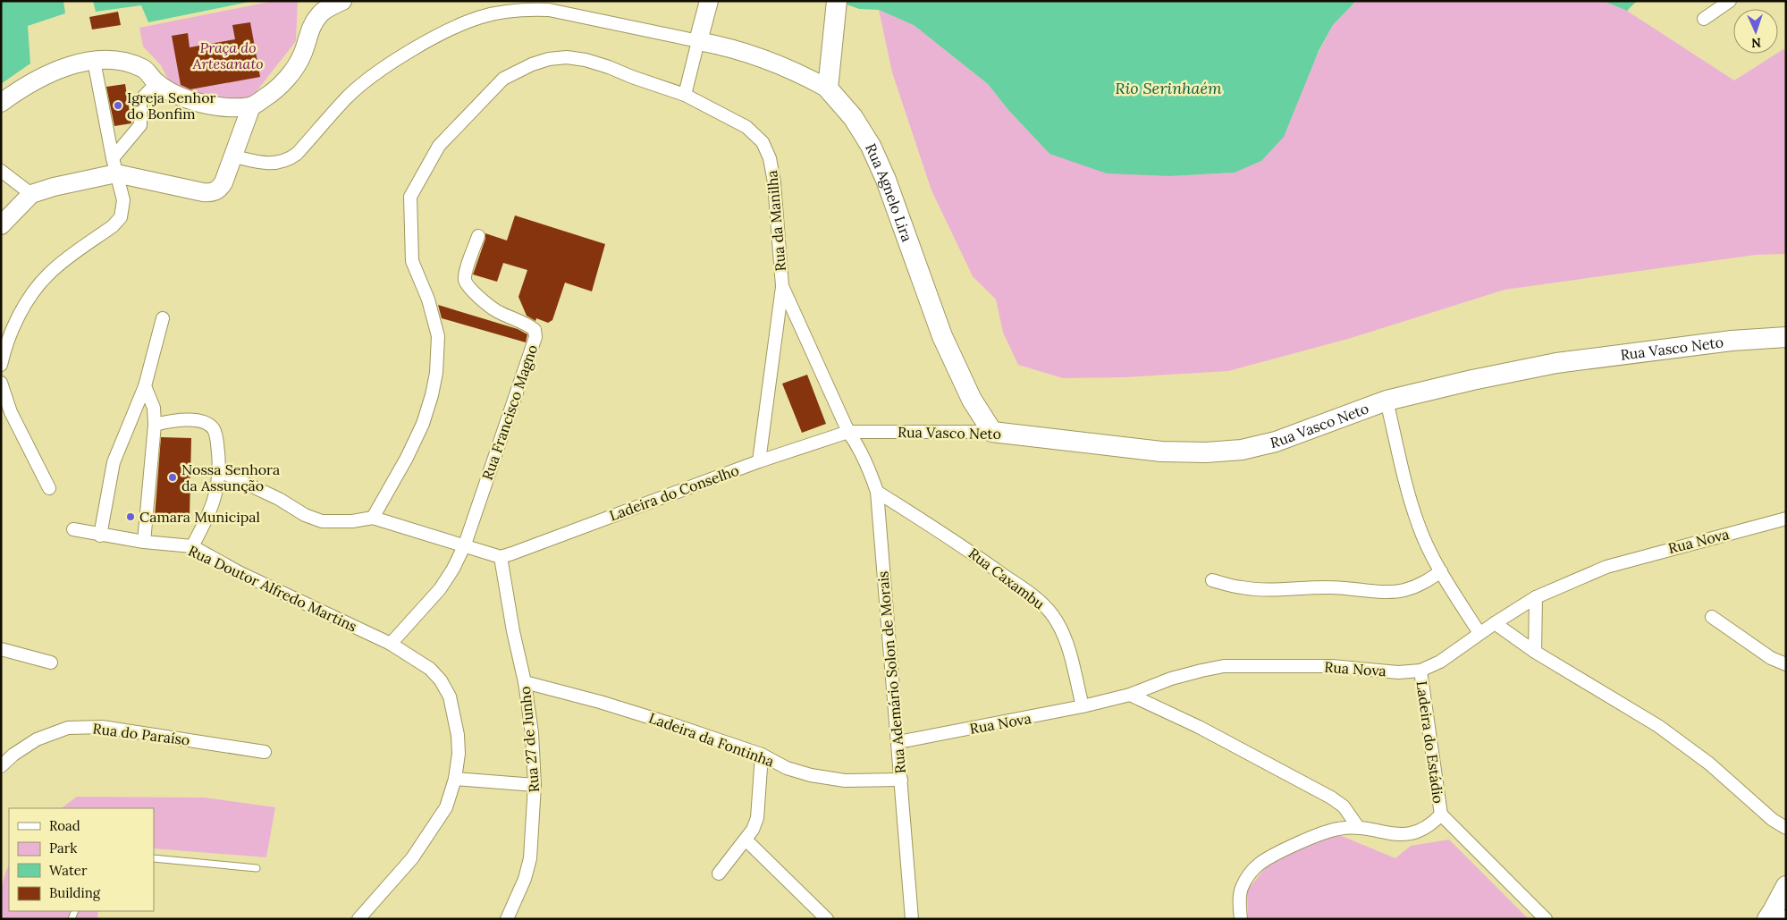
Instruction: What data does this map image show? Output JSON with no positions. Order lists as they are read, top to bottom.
{
  "streets": {
    "main road": ["Rua Agnelo Lira", "Rua Vasco Neto"],
    "street": [
      "Rua da Manilha",
      "Rua Francisco Magno",
      "Ladeira do Conselho",
      "Rua Nova",
      "Rua Caxambu",
      "Rua Doutor Alfredo Martins",
      "Rua Ademário Solon de Morais",
      "Rua do Paraíso",
      "Rua 27 de Junho",
      "Ladeira da Fontinha",
      "Ladeira do Estádio"
    ]
  },
  "crossings": [
    ["Rua Agnelo Lira", "Rua Vasco Neto"],
    ["Rua da Manilha", "Rua Vasco Neto"],
    ["Rua da Manilha", "Ladeira do Conselho"],
    ["Rua da Manilha", "Rua Ademário Solon de Morais"],
    ["Rua Vasco Neto", "Ladeira do Conselho"],
    ["Rua Vasco Neto", "Rua Ademário Solon de Morais"],
    ["Ladeira do Conselho", "Rua Ademário Solon de Morais"],
    ["Ladeira do Conselho", "Rua 27 de Junho"],
    ["Rua Nova", "Rua Caxambu"],
    ["Rua Nova", "Rua Ademário Solon de Morais"],
    ["Rua Nova", "Ladeira do Estádio"],
    ["Rua Caxambu", "Rua Ademário Solon de Morais"],
    ["Rua Ademário Solon de Morais", "Ladeira da Fontinha"],
    ["Rua 27 de Junho", "Ladeira da Fontinha"]
  ],
  "water": ["Rio Serinhaém"],
  "parks": ["Praça do Artesanato"],
  "places": ["Igreja Senhor do Bonfim", "Nossa Senhora da Assunção", "Camara Municipal"],
  "legend": [
    "Road",
    "Park",
    "Water",
    "Building"
  ],
  "north": "bottom"
}
